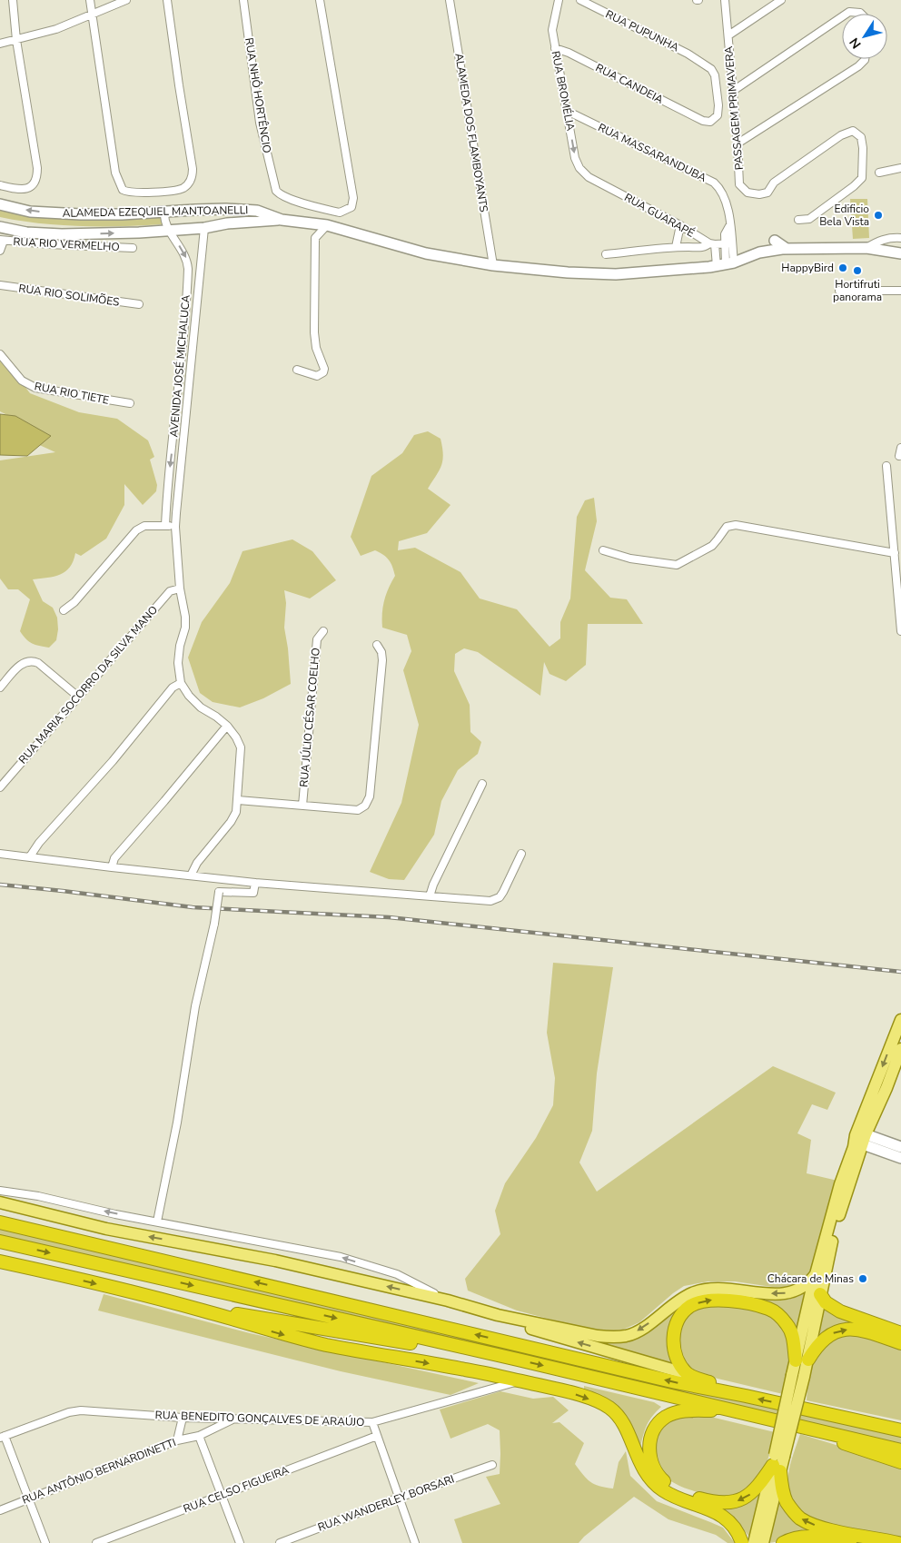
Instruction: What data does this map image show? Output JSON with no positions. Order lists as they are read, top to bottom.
{
  "streets": {
    "main road": ["ALAMEDA EZEQUIEL MANTOANELLI"],
    "street": [
      "RUA PUPUNHA",
      "RUA CANDEIA",
      "RUA BROMÉLIA",
      "RUA NHÔ HORTÊNCIO",
      "PASSAGEM PRIMAVERA",
      "ALAMEDA DOS FLAMBOYANTS",
      "RUA MASSARANDUBA",
      "RUA GUARAPÉ",
      "RUA RIO VERMELHO",
      "RUA RIO SOLIMÕES",
      "AVENIDA JOSÉ MICHALUCA",
      "RUA RIO TIETE",
      "RUA MARIA SOCORRO DA SILVA MANO",
      "RUA JÚLIO CÉSAR COELHO",
      "RUA BENEDITO GONÇALVES DE ARAÚJO",
      "RUA ANTÔNIO BERNARDINETTI",
      "RUA CELSO FIGUEIRA",
      "RUA WANDERLEY BORSARI"
    ]
  },
  "crossings": [
    ["RUA PUPUNHA", "RUA CANDEIA"],
    ["RUA CANDEIA", "RUA BROMÉLIA"],
    ["RUA BROMÉLIA", "RUA MASSARANDUBA"],
    ["RUA BROMÉLIA", "RUA GUARAPÉ"],
    ["ALAMEDA DOS FLAMBOYANTS", "ALAMEDA EZEQUIEL MANTOANELLI"],
    ["ALAMEDA EZEQUIEL MANTOANELLI", "AVENIDA JOSÉ MICHALUCA"],
    ["AVENIDA JOSÉ MICHALUCA", "RUA MARIA SOCORRO DA SILVA MANO"],
    ["RUA BENEDITO GONÇALVES DE ARAÚJO", "RUA ANTÔNIO BERNARDINETTI"]
  ],
  "one_way": ["RUA BROMÉLIA"],
  "places": [
    "Edificio Bela Vista",
    "HappyBird",
    "Hortifruti panorama",
    "Chácara de Minas"
  ],
  "north": "bottom left"
}
